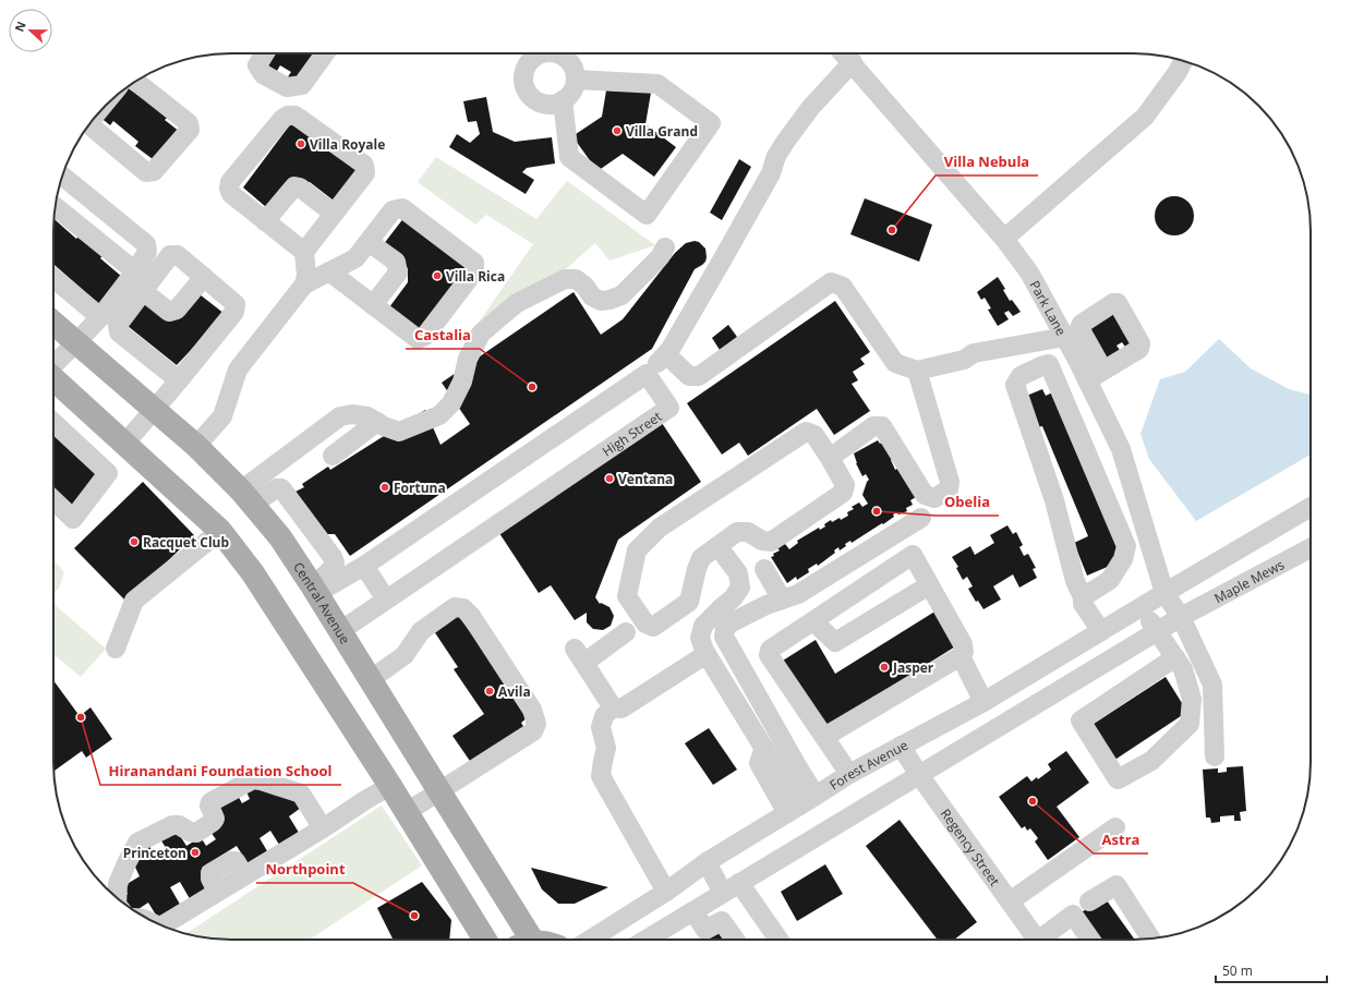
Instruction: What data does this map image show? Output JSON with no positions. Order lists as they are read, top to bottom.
{
  "streets": {
    "main road": ["Central Avenue"],
    "street": [
      "Park Lane",
      "High Street",
      "Maple Mews",
      "Forest Avenue",
      "Regency Street"
    ]
  },
  "crossings": [
    ["Park Lane", "Maple Mews"],
    ["Park Lane", "Forest Avenue"],
    ["High Street", "Central Avenue"],
    ["Forest Avenue", "Regency Street"]
  ],
  "places": [
    "Villa Grand",
    "Villa Royale",
    "Villa Nebula",
    "Villa Rica",
    "Castalia",
    "Ventana",
    "Fortuna",
    "Obelia",
    "Racquet Club",
    "Jasper",
    "Avila",
    "Hiranandani Foundation School",
    "Astra",
    "Princeton",
    "Northpoint"
  ],
  "scale_bar": "50 m",
  "north": "left"
}
